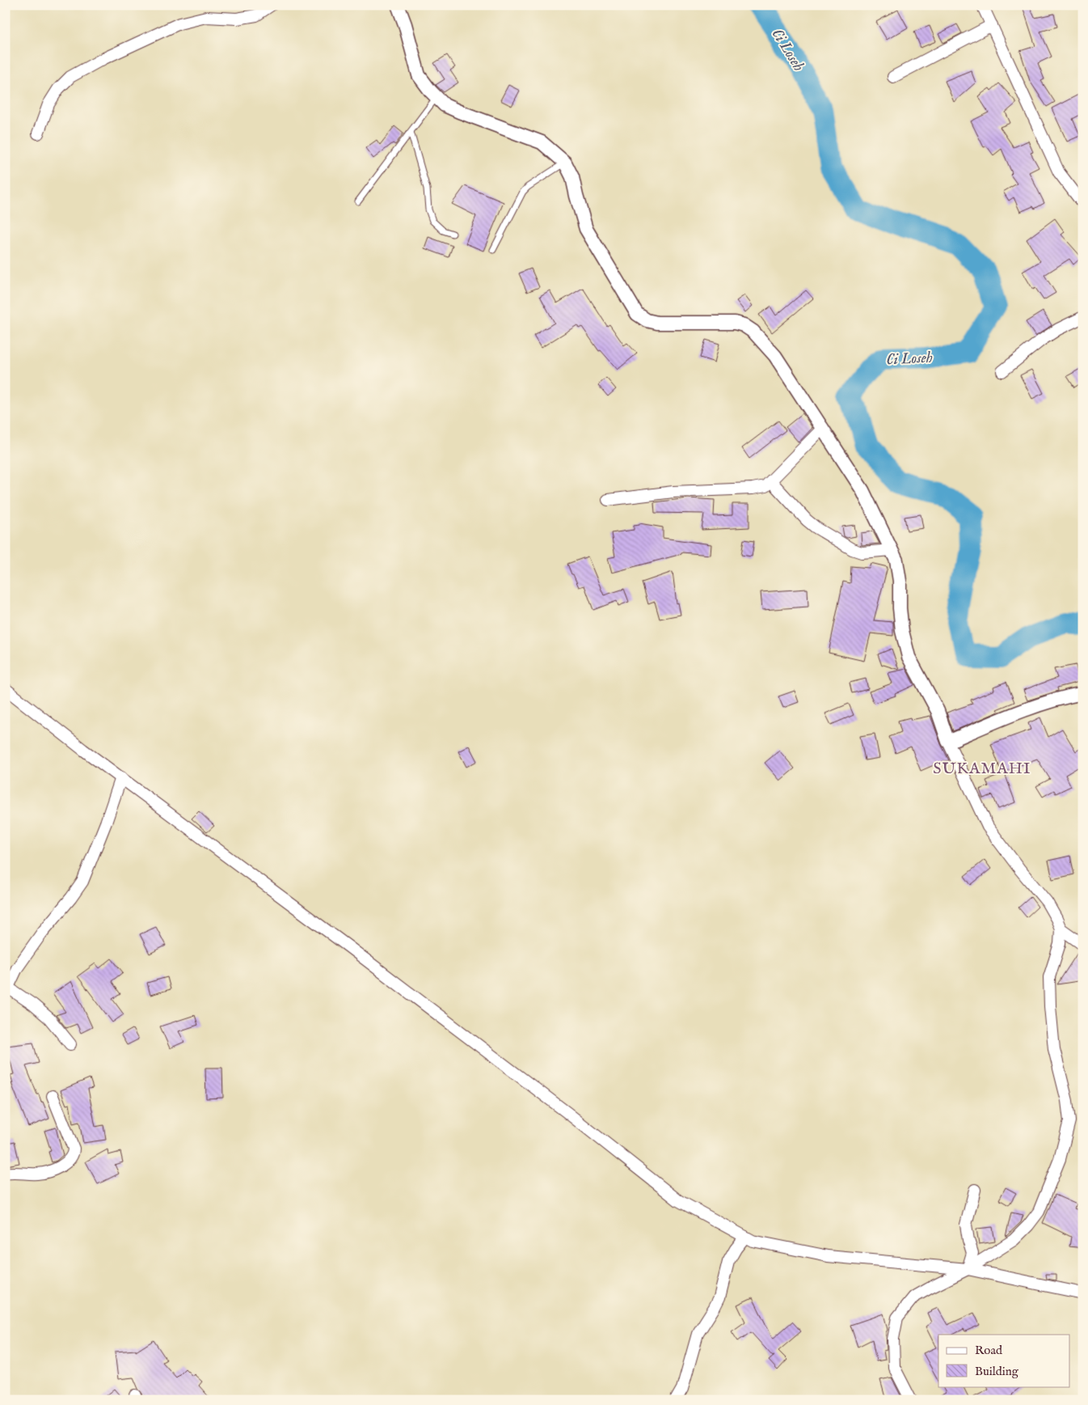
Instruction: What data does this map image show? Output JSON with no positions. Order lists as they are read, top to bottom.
{
  "districts": ["SUKAMAHI"],
  "water": ["Ci Loseh"],
  "legend": ["Road", "Building"]
}
